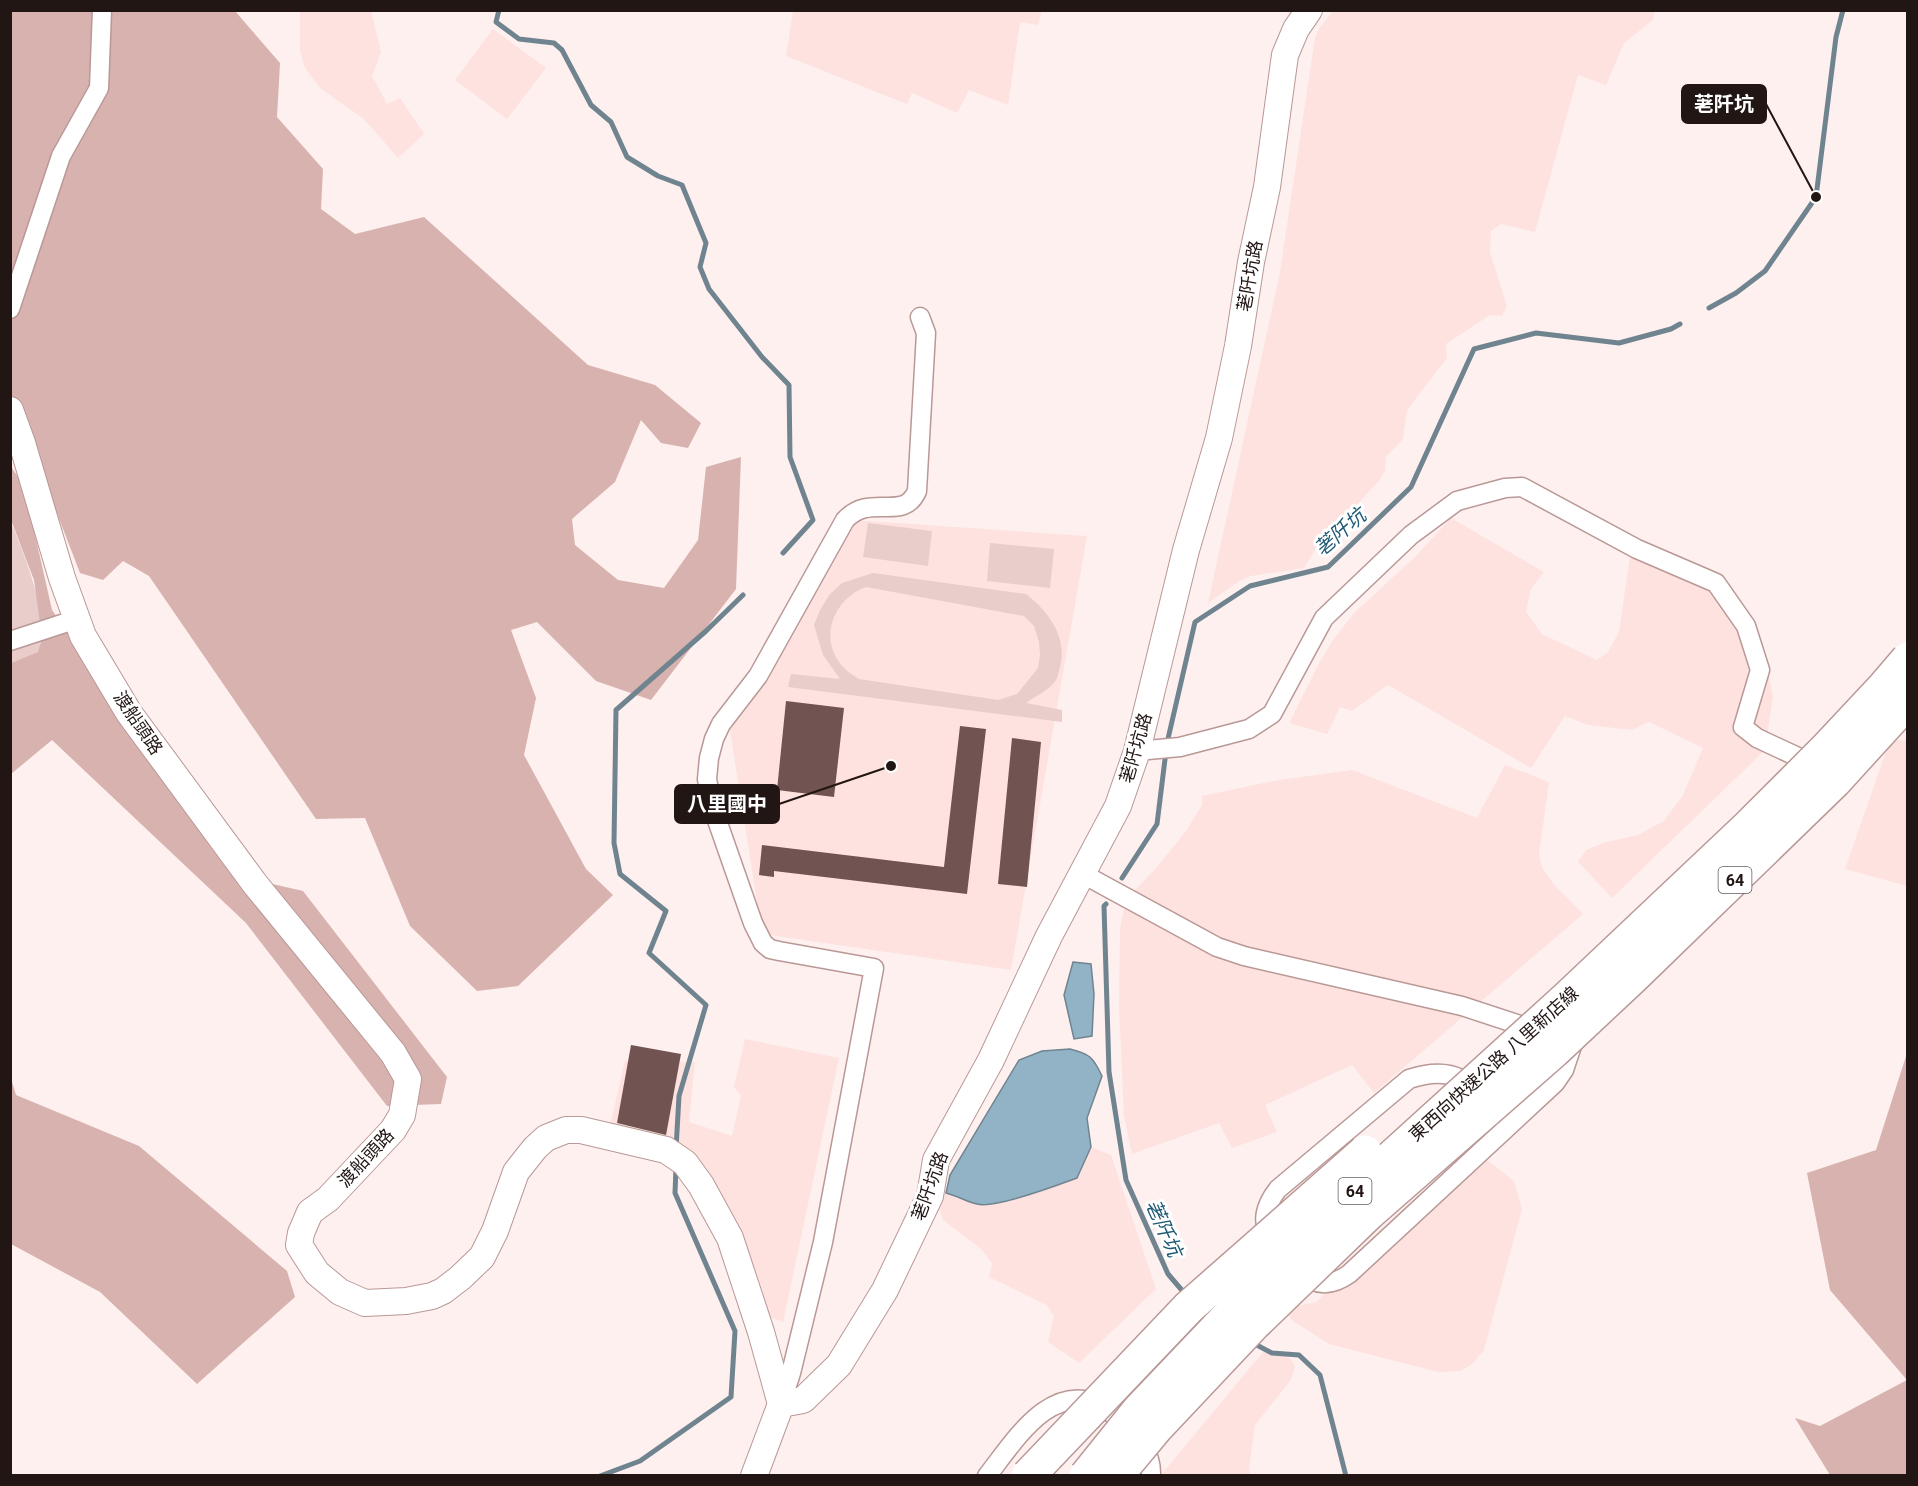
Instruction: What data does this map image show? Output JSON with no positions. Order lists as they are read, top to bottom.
{
  "streets": {
    "highway": ["64", "東西向快速公路 八里新店線"],
    "street": ["荖阡坑路", "渡船頭路"]
  },
  "crossings": [
    ["荖阡坑路", "渡船頭路"]
  ],
  "water": ["荖阡坑"],
  "places": ["荖阡坑", "八里國中"]
}
